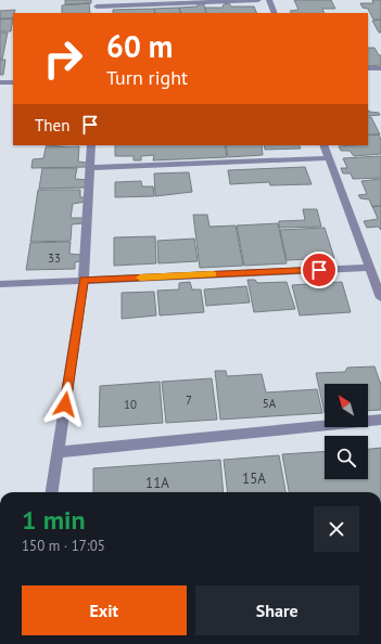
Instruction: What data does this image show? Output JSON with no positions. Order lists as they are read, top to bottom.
{
  "house_numbers": [
    "33",
    "7",
    "5A",
    "10",
    "15A",
    "11A"
  ],
  "north": "top left",
  "page": {
    "turn": ["60 m", "Turn right"],
    "then": "Then",
    "heading": ["1 min", "150 m · 17:05"],
    "buttons": ["Exit", "Share"]
  }
}
